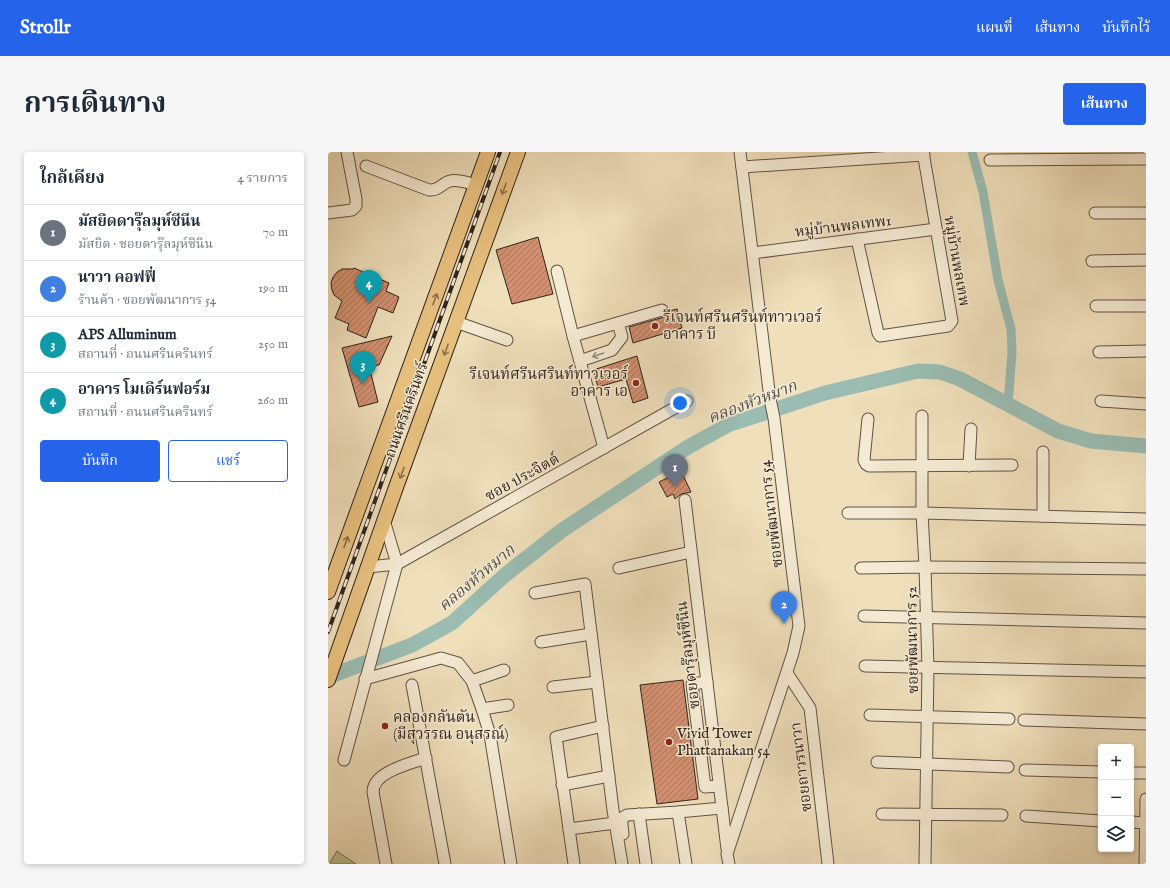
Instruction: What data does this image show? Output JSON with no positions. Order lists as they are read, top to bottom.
{
  "streets": {
    "main road": ["ถนนศรีนครินทร์"],
    "street": [
      "หมู่บ้านพลเทพ1",
      "หมู่บ้านพลเทพ",
      "ซอย ประจิตต์",
      "ซอยพัฒนาการ 54",
      "ซอยพัฒนาการ 52",
      "ซอยดารุ๊ลมุห์ซีนีน",
      "ซอยถาวรนาวา"
    ]
  },
  "crossings": [
    ["หมู่บ้านพลเทพ1", "หมู่บ้านพลเทพ"],
    ["หมู่บ้านพลเทพ1", "ซอยพัฒนาการ 54"],
    ["ถนนศรีนครินทร์", "ซอย ประจิตต์"],
    ["ซอยพัฒนาการ 54", "ซอยดารุ๊ลมุห์ซีนีน"],
    ["ซอยพัฒนาการ 54", "ซอยถาวรนาวา"]
  ],
  "water": ["คลองหัวหมาก"],
  "places": [
    "รีเจนท์ศรีนศรินท์ทาวเวอร์ อาคาร บี",
    "รีเจนท์ศรีนศรินท์ทาวเวอร์ อาคาร เอ",
    "คลองกลันตัน (มีสุวรรณ อนุสรณ์)",
    "Vivid Tower Phattanakan 54"
  ],
  "page": {
    "header": "Strollr",
    "nav": ["แผนที่", "เส้นทาง", "บันทึกไว้"],
    "title": "การเดินทาง",
    "buttons": [
      "เส้นทาง",
      ["บันทึก", "แชร์"]
    ],
    "heading": ["ใกล้เคียง", "4 รายการ"],
    "list": [
      {
        "mark": "1",
        "name": "มัสยิดดารุ๊ลมุห์ซีนีน",
        "note": "มัสยิด · ซอยดารุ๊ลมุห์ซีนีน",
        "value": "70 m"
      },
      {
        "mark": "2",
        "name": "นาวา คอฟฟี่",
        "note": "ร้านค้า · ซอยพัฒนาการ 54",
        "value": "190 m"
      },
      {
        "mark": "3",
        "name": "APS Alluminum",
        "note": "สถานที่ · ถนนศรีนครินทร์",
        "value": "250 m"
      },
      {
        "mark": "4",
        "name": "อาคาร โมเดิร์นฟอร์ม",
        "note": "สถานที่ · ถนนศรีนครินทร์",
        "value": "260 m"
      }
    ],
    "pins": [
      "4",
      "3",
      "1",
      "2"
    ],
    "map_buttons": ["+", "−"]
  }
}
